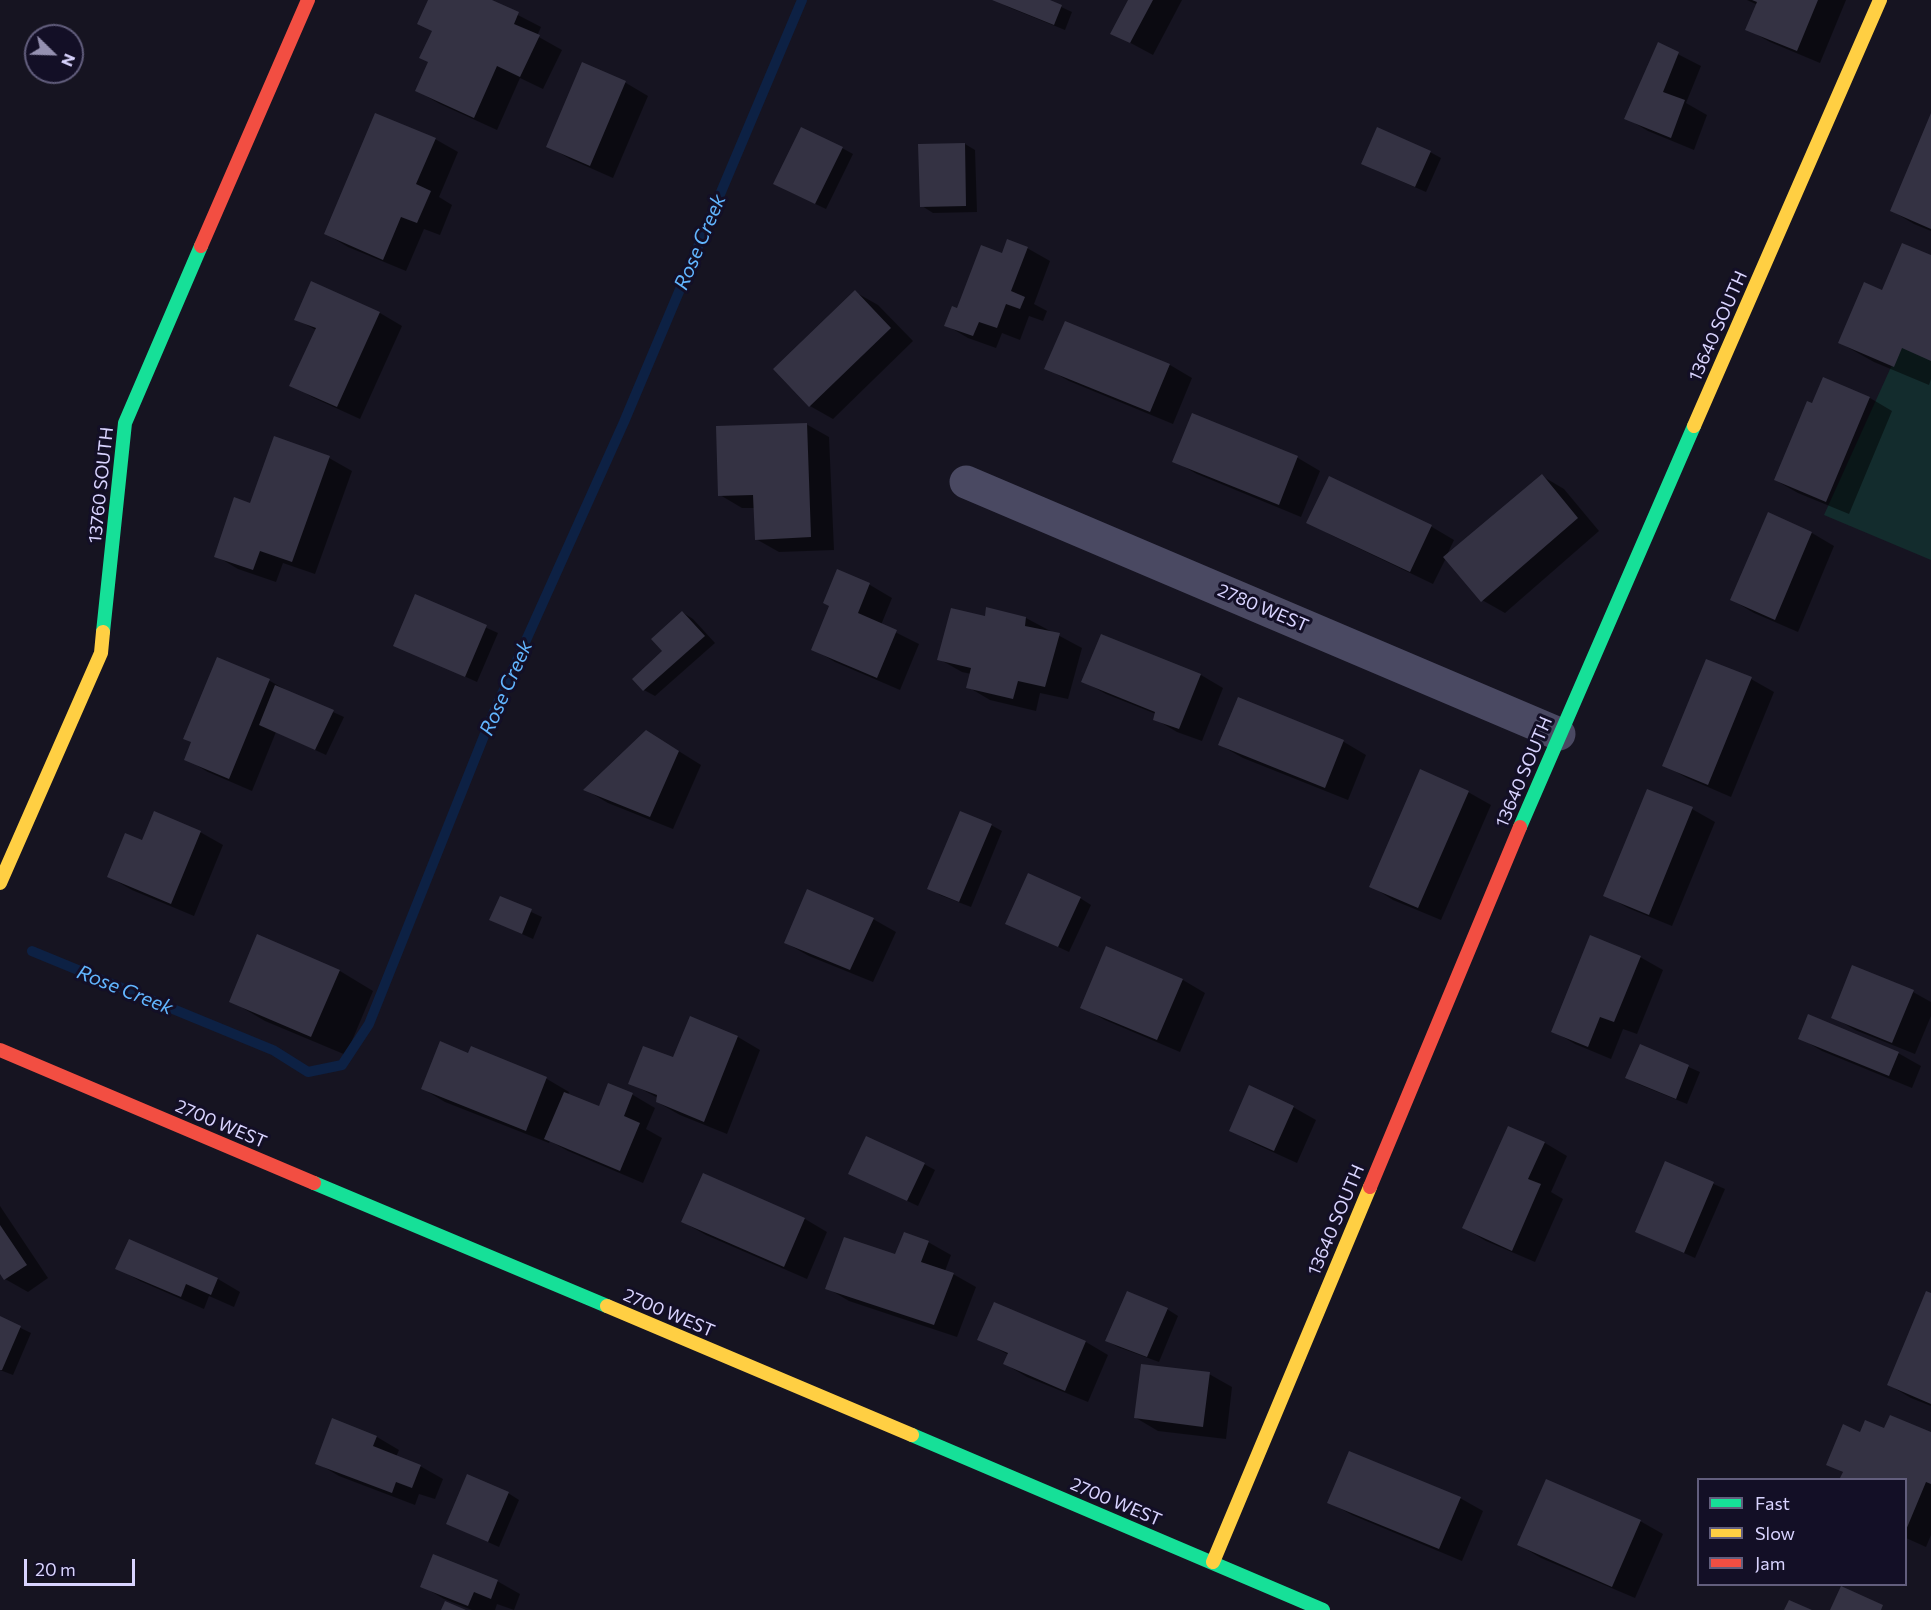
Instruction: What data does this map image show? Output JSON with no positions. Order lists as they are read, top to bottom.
{
  "streets": {
    "street": [
      "13640 SOUTH",
      "13760 SOUTH",
      "2780 WEST",
      "2700 WEST"
    ]
  },
  "crossings": [
    ["13640 SOUTH", "2780 WEST"],
    ["13640 SOUTH", "2700 WEST"]
  ],
  "water": ["Rose Creek"],
  "legend": ["Fast", "Slow", "Jam"],
  "scale_bar": "20 m",
  "north": "bottom right"
}
